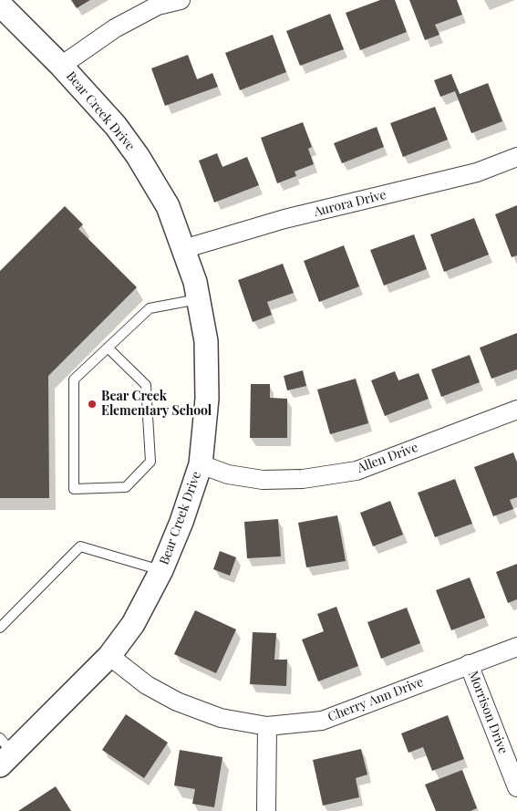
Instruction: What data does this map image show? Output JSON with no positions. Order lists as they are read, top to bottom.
{
  "streets": {
    "street": [
      "Bear Creek Drive",
      "Aurora Drive",
      "Allen Drive",
      "Cherry Ann Drive",
      "Morrison Drive"
    ]
  },
  "crossings": [
    ["Bear Creek Drive", "Aurora Drive"],
    ["Bear Creek Drive", "Allen Drive"],
    ["Bear Creek Drive", "Cherry Ann Drive"],
    ["Cherry Ann Drive", "Morrison Drive"]
  ],
  "places": ["Bear Creek Elementary School"]
}
